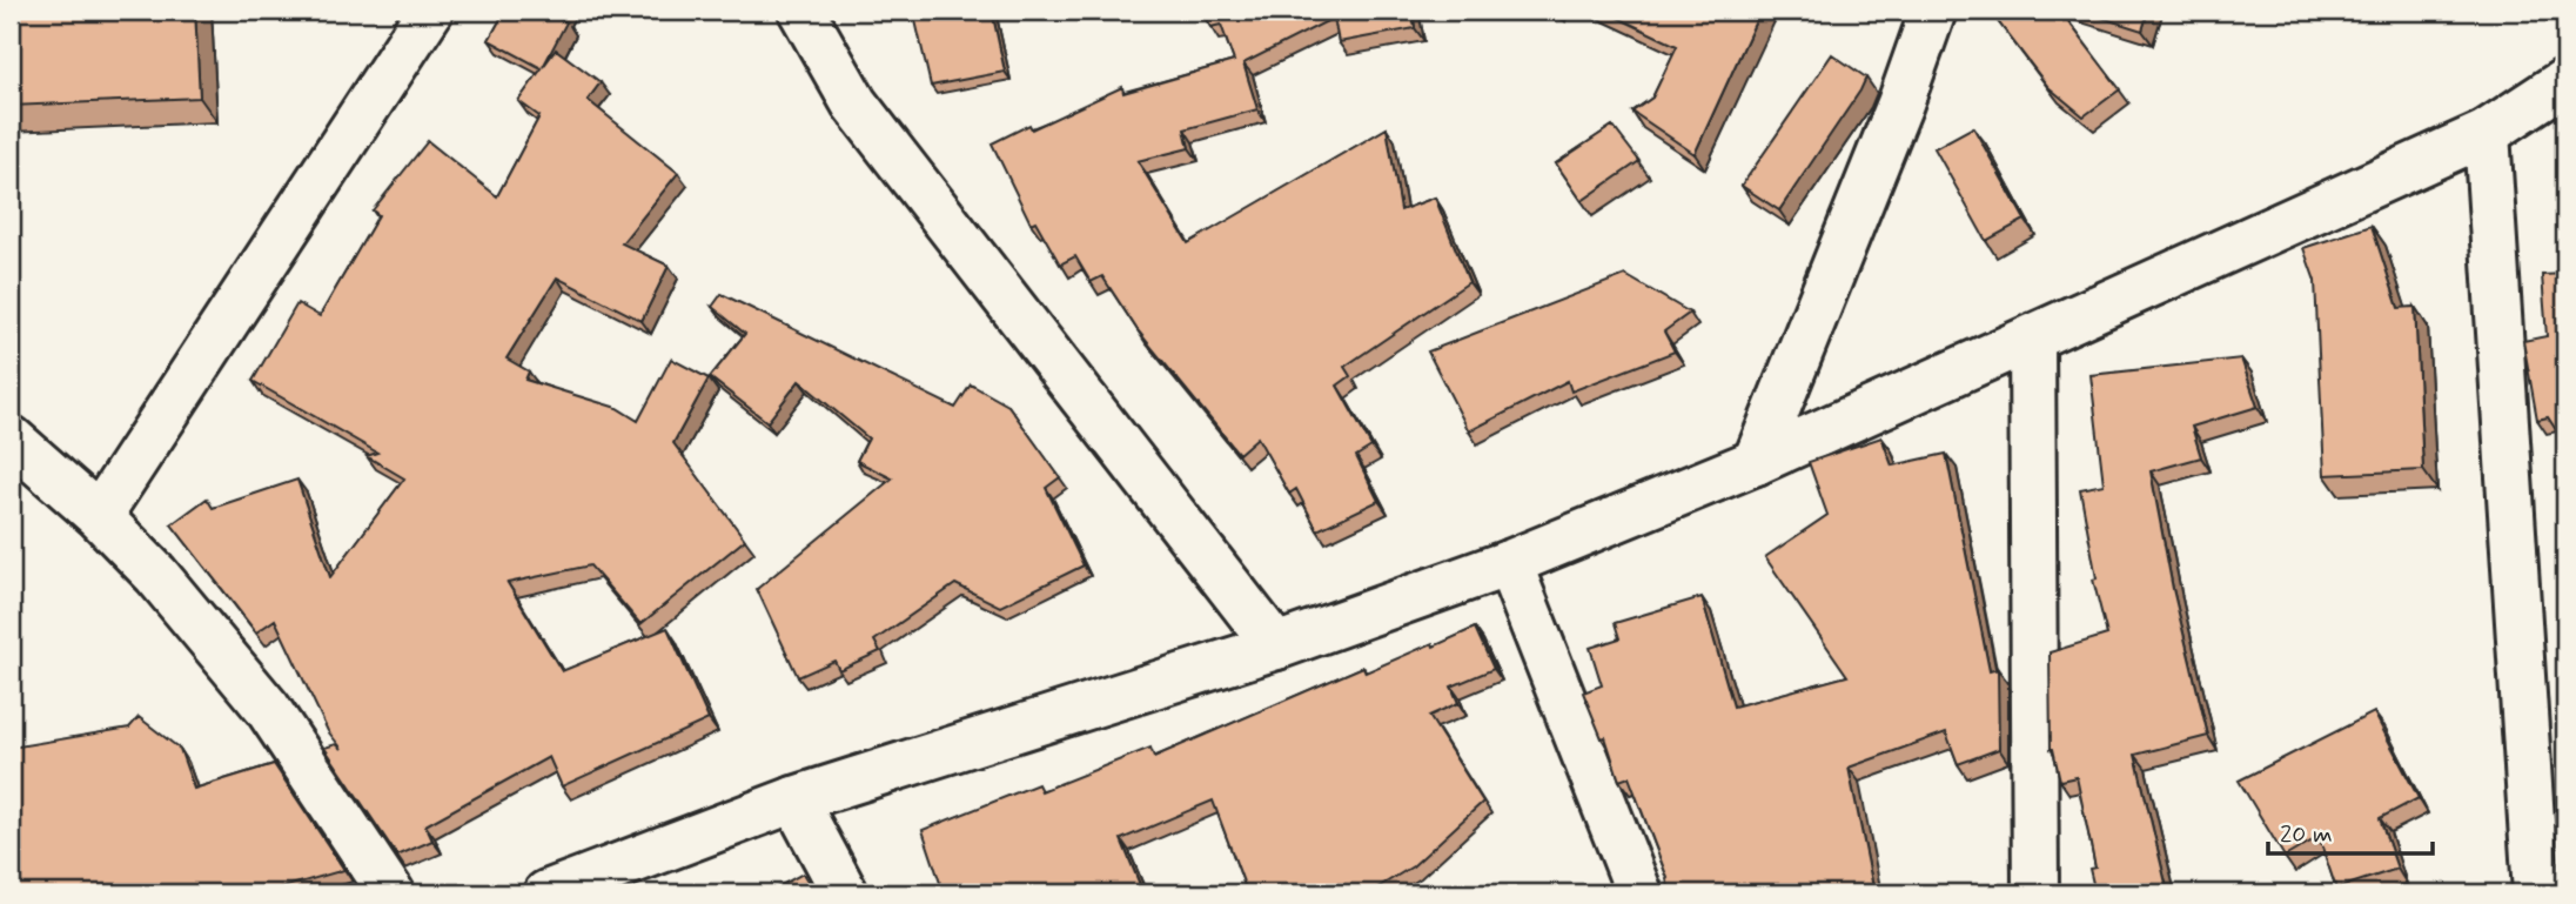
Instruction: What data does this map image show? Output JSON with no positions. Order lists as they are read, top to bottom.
{
  "scale_bar": "20 m"
}
